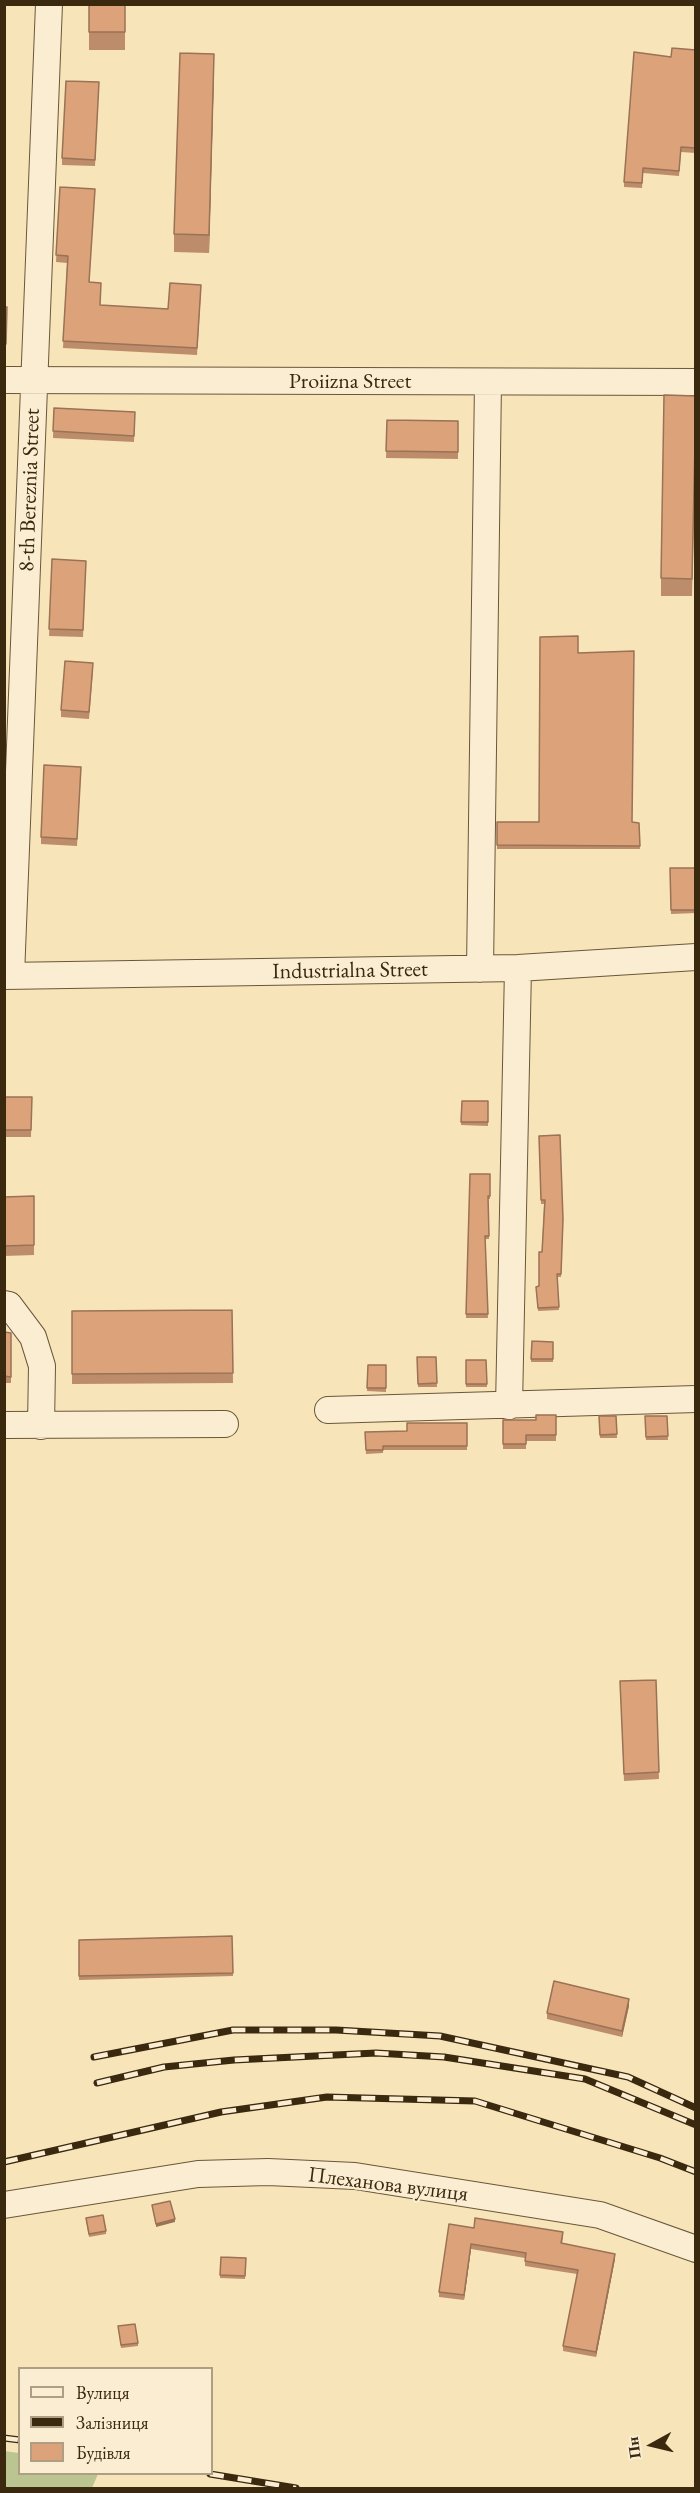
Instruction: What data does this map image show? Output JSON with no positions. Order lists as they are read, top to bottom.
{
  "streets": {
    "street": [
      "Proiizna Street",
      "8-th Bereznia Street",
      "Industrialna Street",
      "Плеханова вулиця"
    ]
  },
  "crossings": [
    ["Proiizna Street", "8-th Bereznia Street"],
    ["8-th Bereznia Street", "Industrialna Street"]
  ],
  "legend": ["Вулиця", "Залізниця", "Будівля"],
  "north": "left"
}
